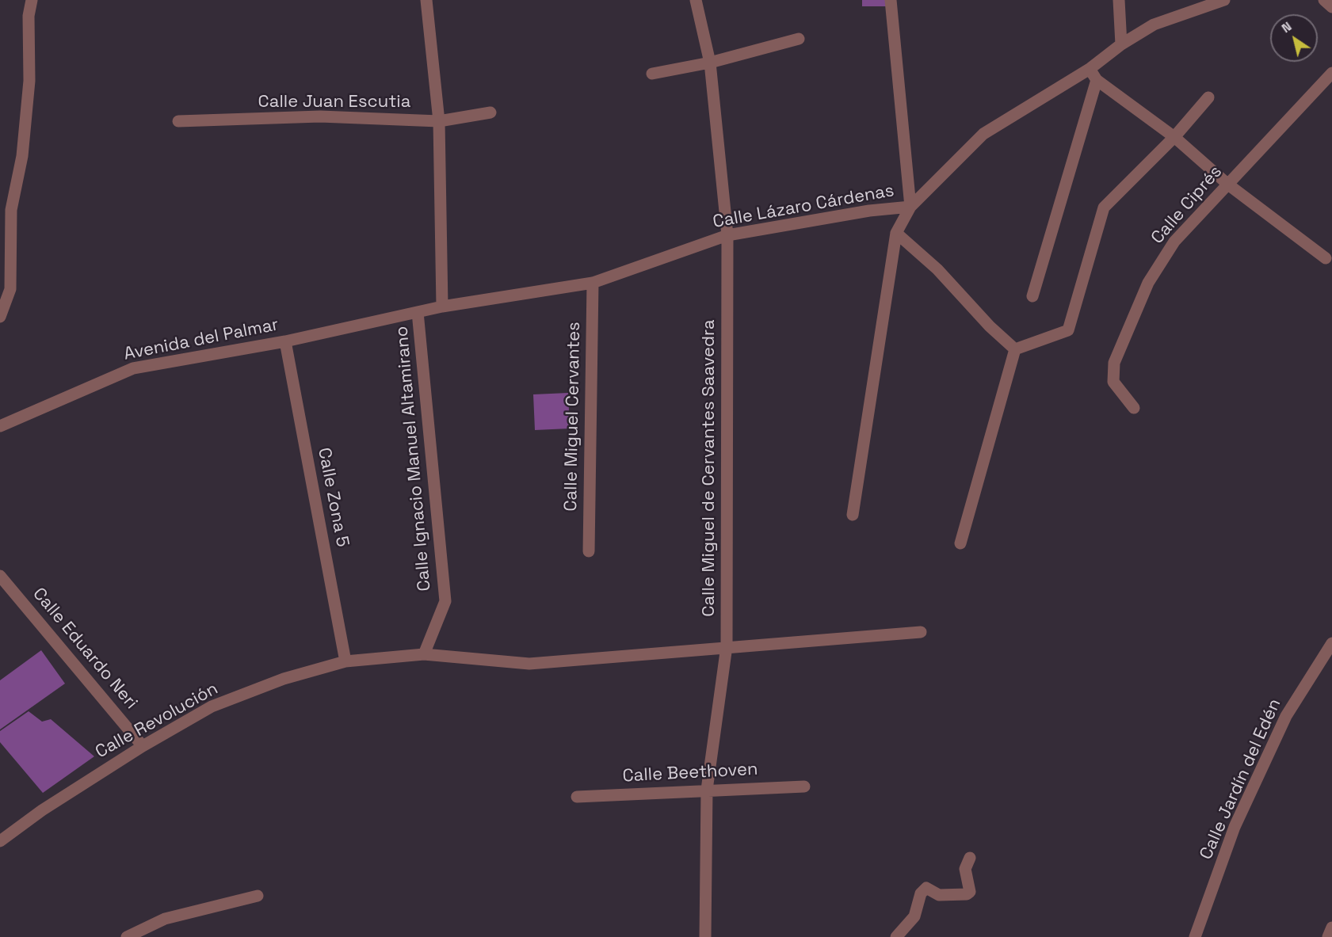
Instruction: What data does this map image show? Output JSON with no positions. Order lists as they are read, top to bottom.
{
  "streets": {
    "street": [
      "Calle Juan Escutia",
      "Calle Ciprés",
      "Calle Lázaro Cárdenas",
      "Avenida del Palmar",
      "Calle Miguel Cervantes",
      "Calle Ignacio Manuel Altamirano",
      "Calle Miguel de Cervantes Saavedra",
      "Calle Zona 5",
      "Calle Eduardo Neri",
      "Calle Revolución",
      "Calle Beethoven",
      "Calle Jardín del Edén"
    ]
  },
  "crossings": [
    ["Calle Lázaro Cárdenas", "Avenida del Palmar"],
    ["Calle Lázaro Cárdenas", "Calle Miguel Cervantes"],
    ["Calle Lázaro Cárdenas", "Calle Ignacio Manuel Altamirano"],
    ["Calle Lázaro Cárdenas", "Calle Miguel de Cervantes Saavedra"],
    ["Avenida del Palmar", "Calle Ignacio Manuel Altamirano"],
    ["Avenida del Palmar", "Calle Zona 5"],
    ["Calle Ignacio Manuel Altamirano", "Calle Revolución"],
    ["Calle Miguel de Cervantes Saavedra", "Calle Revolución"],
    ["Calle Miguel de Cervantes Saavedra", "Calle Beethoven"],
    ["Calle Zona 5", "Calle Revolución"],
    ["Calle Eduardo Neri", "Calle Revolución"]
  ],
  "north": "top left"
}
